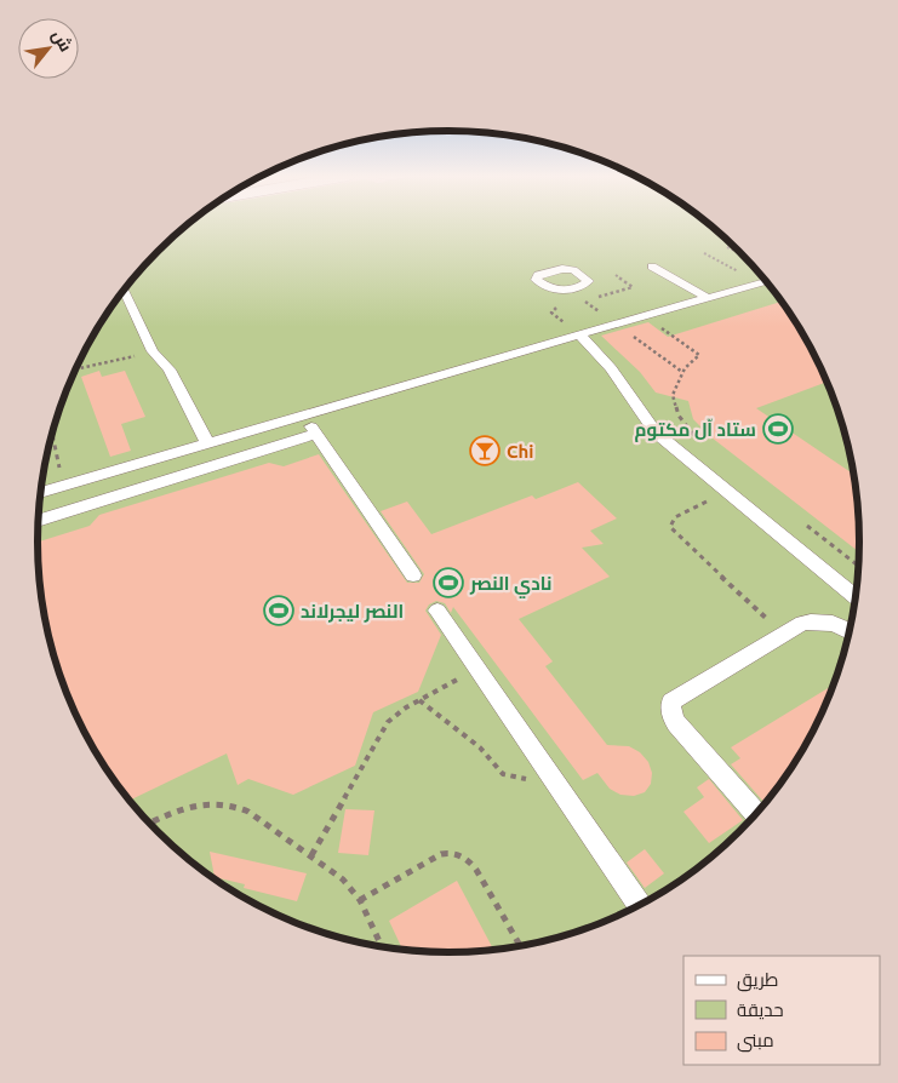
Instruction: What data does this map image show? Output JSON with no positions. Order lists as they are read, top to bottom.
{
  "places": {
    "sports": ["ستاد اّل مكتوم", "نادي النصر", "النصر ليجرلاند"],
    "bar": ["Chi"]
  },
  "legend": ["طريق", "حديقة", "مبنى"],
  "north": "top right"
}
